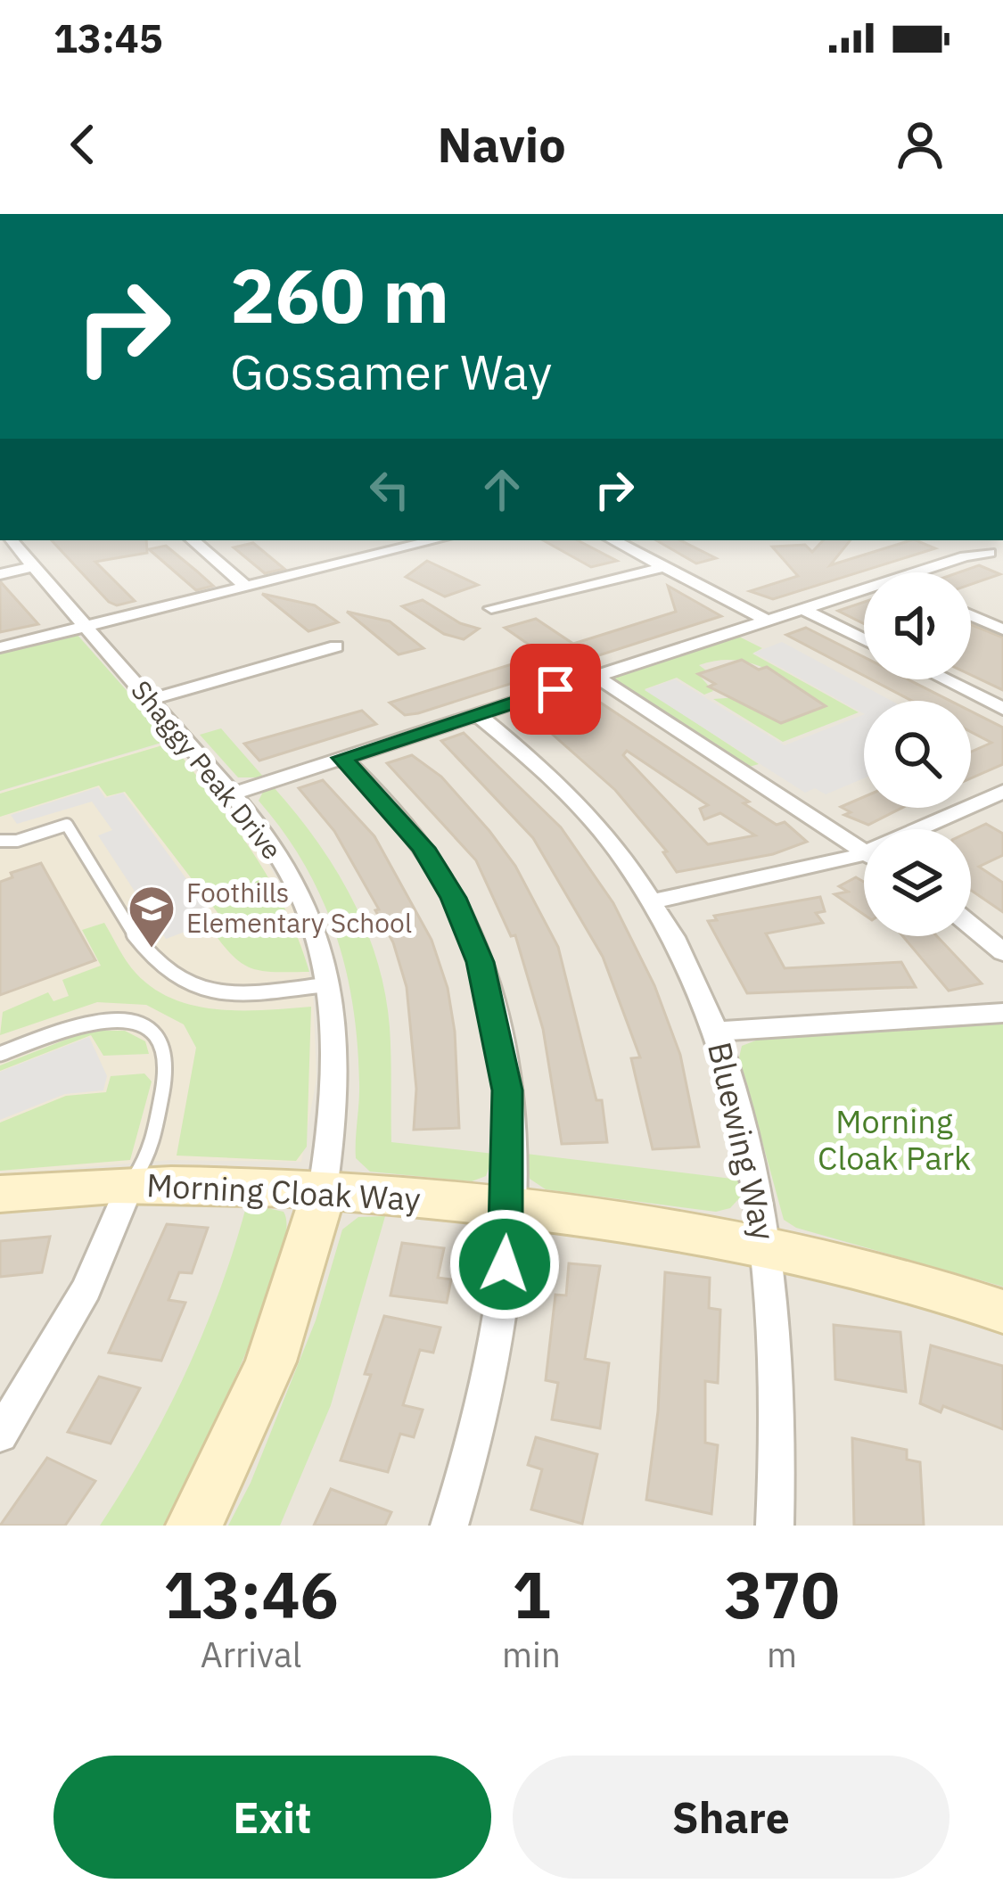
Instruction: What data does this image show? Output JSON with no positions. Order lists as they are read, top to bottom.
{
  "streets": {
    "street": ["Shaggy Peak Drive", "Bluewing Way", "Morning Cloak Way"]
  },
  "crossings": [
    ["Shaggy Peak Drive", "Morning Cloak Way"],
    ["Bluewing Way", "Morning Cloak Way"]
  ],
  "parks": ["Morning Cloak Park"],
  "places": {
    "school or university": ["Foothills Elementary School"]
  },
  "page": {
    "status": "13:45",
    "header": "Navio",
    "turn": ["260 m", "Gossamer Way"],
    "eta": [
      "13:46",
      "Arrival",
      "1",
      "min",
      "370",
      "m"
    ],
    "buttons": ["Exit", "Share"]
  }
}
